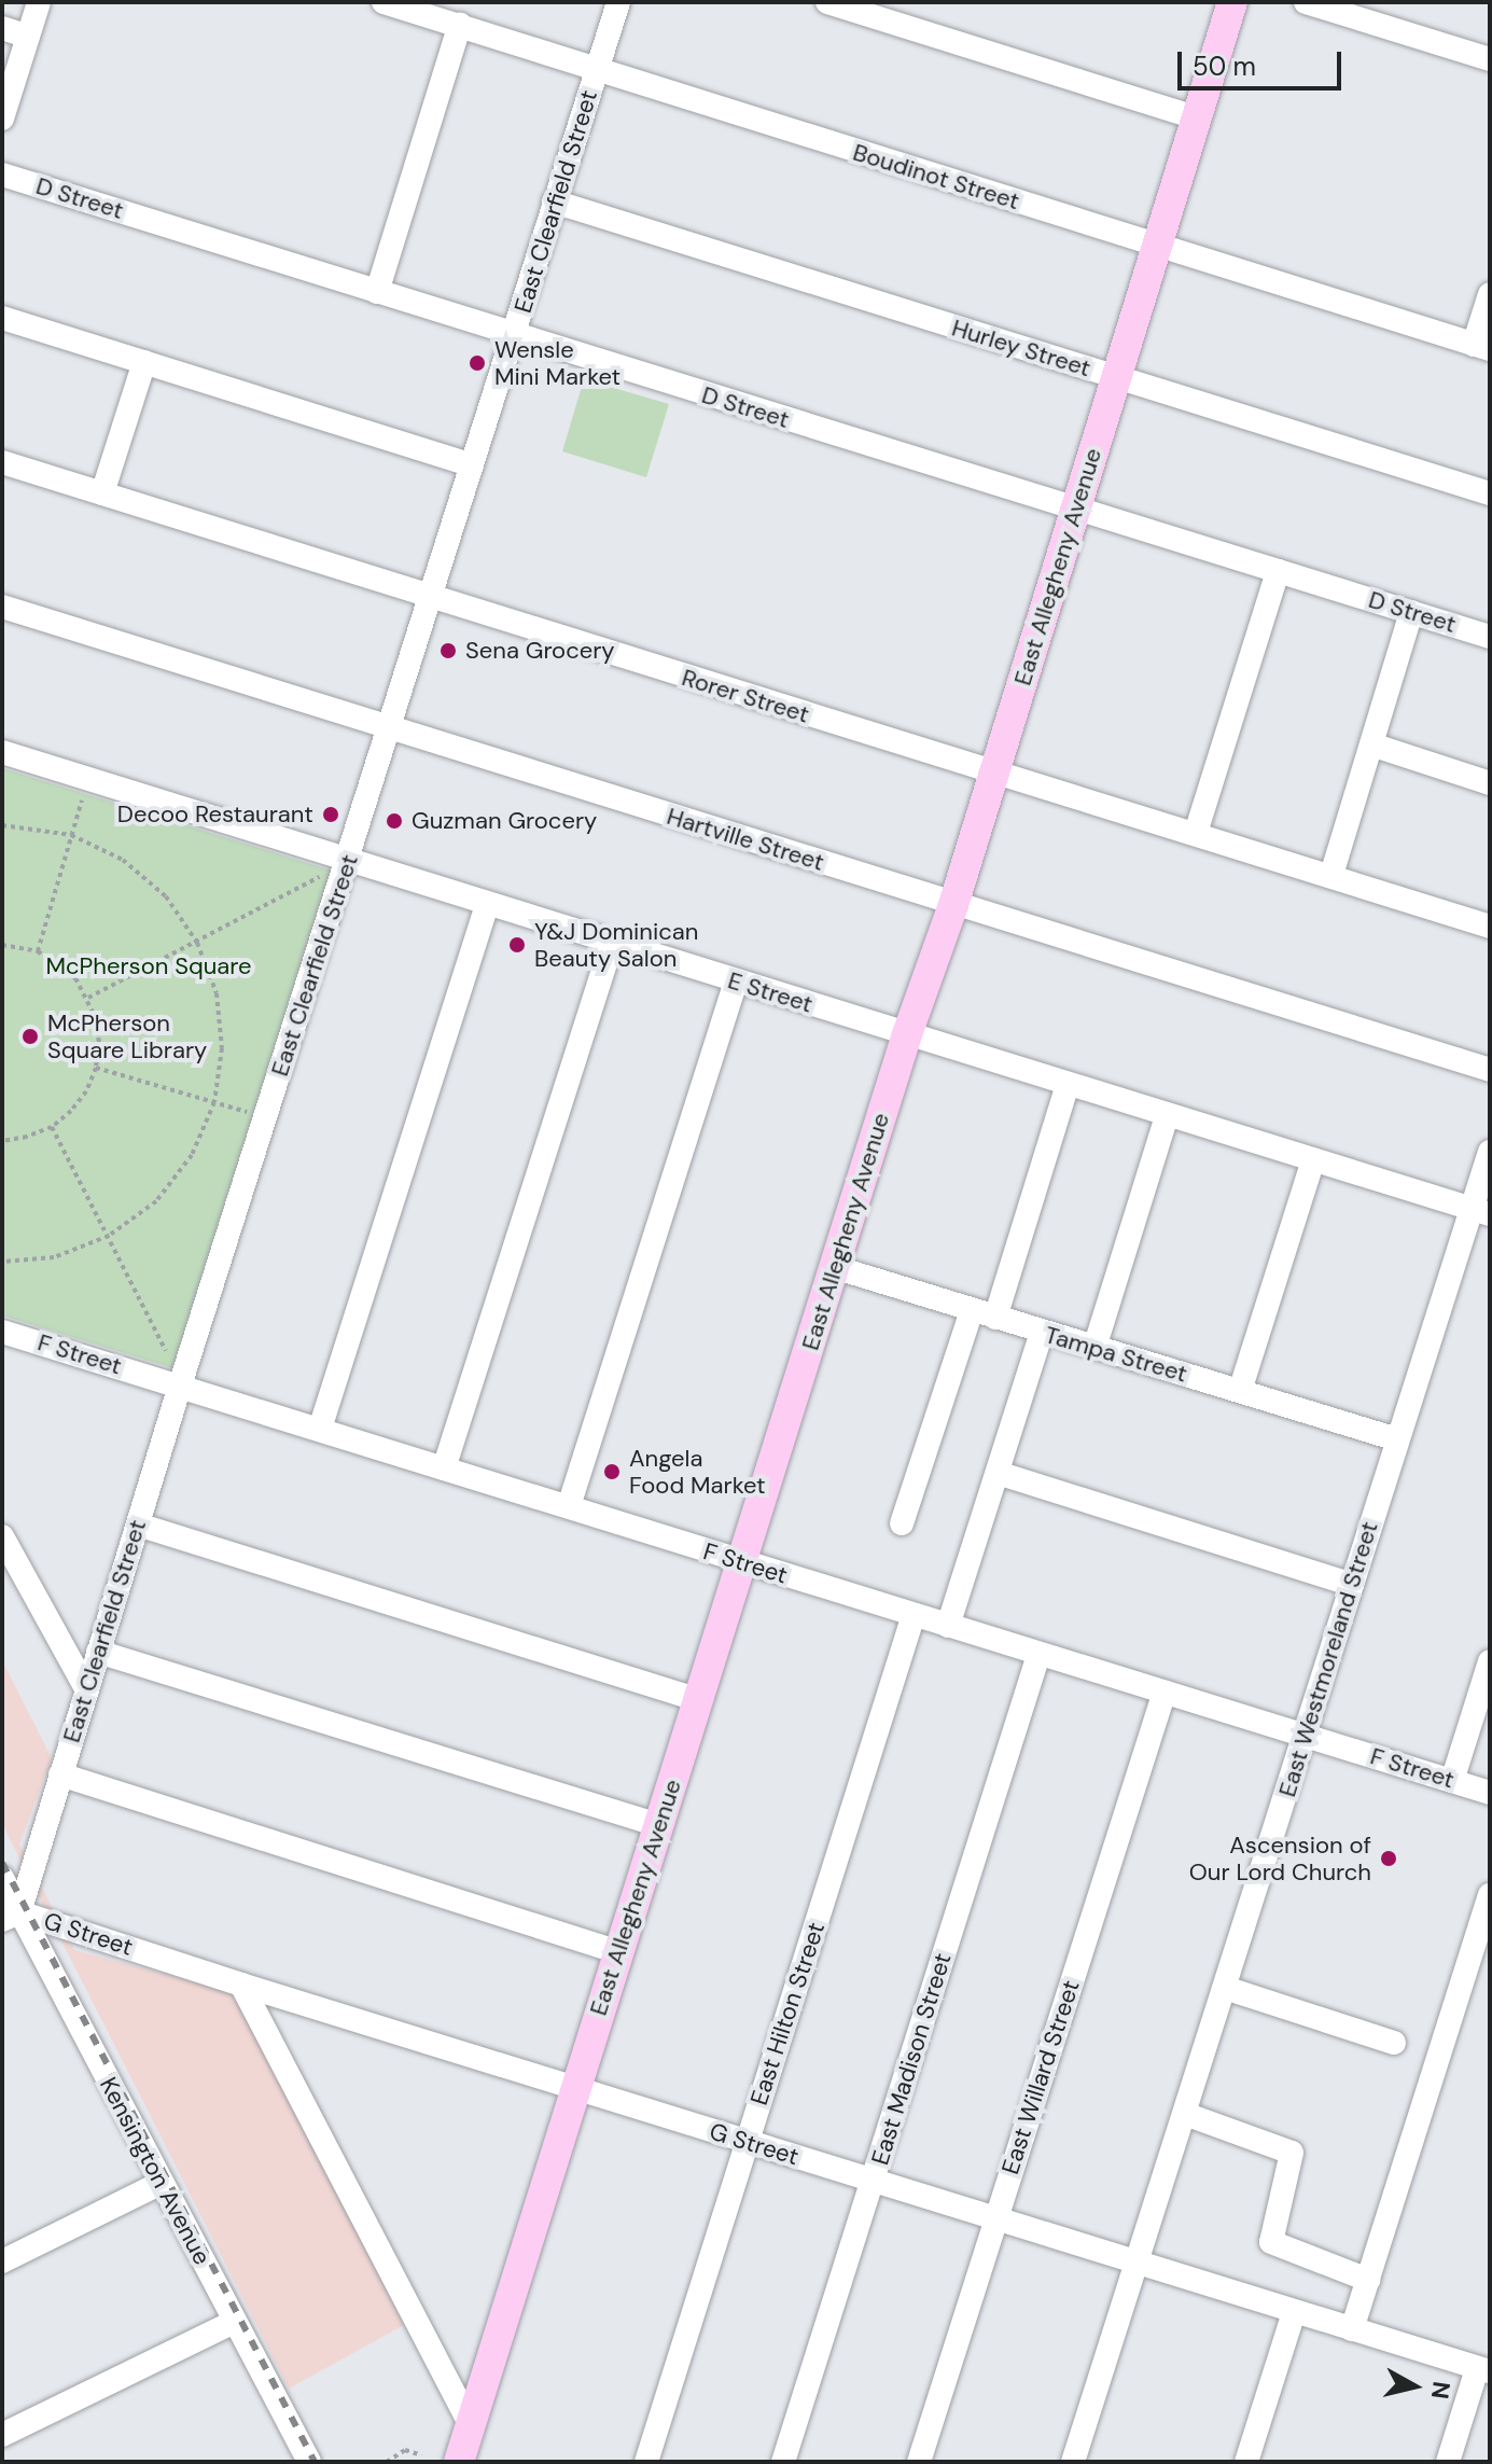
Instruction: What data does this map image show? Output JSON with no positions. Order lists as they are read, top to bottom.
{
  "streets": {
    "main road": ["East Allegheny Avenue"],
    "street": [
      "Boudinot Street",
      "D Street",
      "East Clearfield Street",
      "Hurley Street",
      "Rorer Street",
      "Hartville Street",
      "E Street",
      "F Street",
      "Tampa Street",
      "East Westmoreland Street",
      "G Street",
      "East Hilton Street",
      "East Madison Street",
      "East Willard Street",
      "Kensington Avenue"
    ]
  },
  "crossings": [
    ["Boudinot Street", "East Clearfield Street"],
    ["Boudinot Street", "East Allegheny Avenue"],
    ["D Street", "East Clearfield Street"],
    ["D Street", "East Allegheny Avenue"],
    ["East Clearfield Street", "Hurley Street"],
    ["East Clearfield Street", "Rorer Street"],
    ["East Clearfield Street", "Hartville Street"],
    ["East Clearfield Street", "E Street"],
    ["East Clearfield Street", "F Street"],
    ["East Clearfield Street", "G Street"],
    ["East Clearfield Street", "Kensington Avenue"],
    ["Hurley Street", "East Allegheny Avenue"],
    ["East Allegheny Avenue", "Rorer Street"],
    ["East Allegheny Avenue", "Hartville Street"],
    ["East Allegheny Avenue", "E Street"],
    ["East Allegheny Avenue", "F Street"],
    ["East Allegheny Avenue", "Tampa Street"],
    ["East Allegheny Avenue", "G Street"],
    ["E Street", "East Westmoreland Street"],
    ["F Street", "East Westmoreland Street"],
    ["F Street", "East Hilton Street"],
    ["F Street", "East Madison Street"],
    ["F Street", "East Willard Street"],
    ["Tampa Street", "East Westmoreland Street"],
    ["East Westmoreland Street", "G Street"],
    ["G Street", "East Hilton Street"],
    ["G Street", "East Madison Street"],
    ["G Street", "East Willard Street"],
    ["G Street", "Kensington Avenue"]
  ],
  "parks": ["McPherson Square"],
  "places": [
    "Wensle Mini Market",
    "Sena Grocery",
    "Decoo Restaurant",
    "Guzman Grocery",
    "Y&J Dominican Beauty Salon",
    "McPherson Square Library",
    "Angela Food Market",
    "Ascension of Our Lord Church"
  ],
  "scale_bar": "50 m",
  "north": "right"
}
